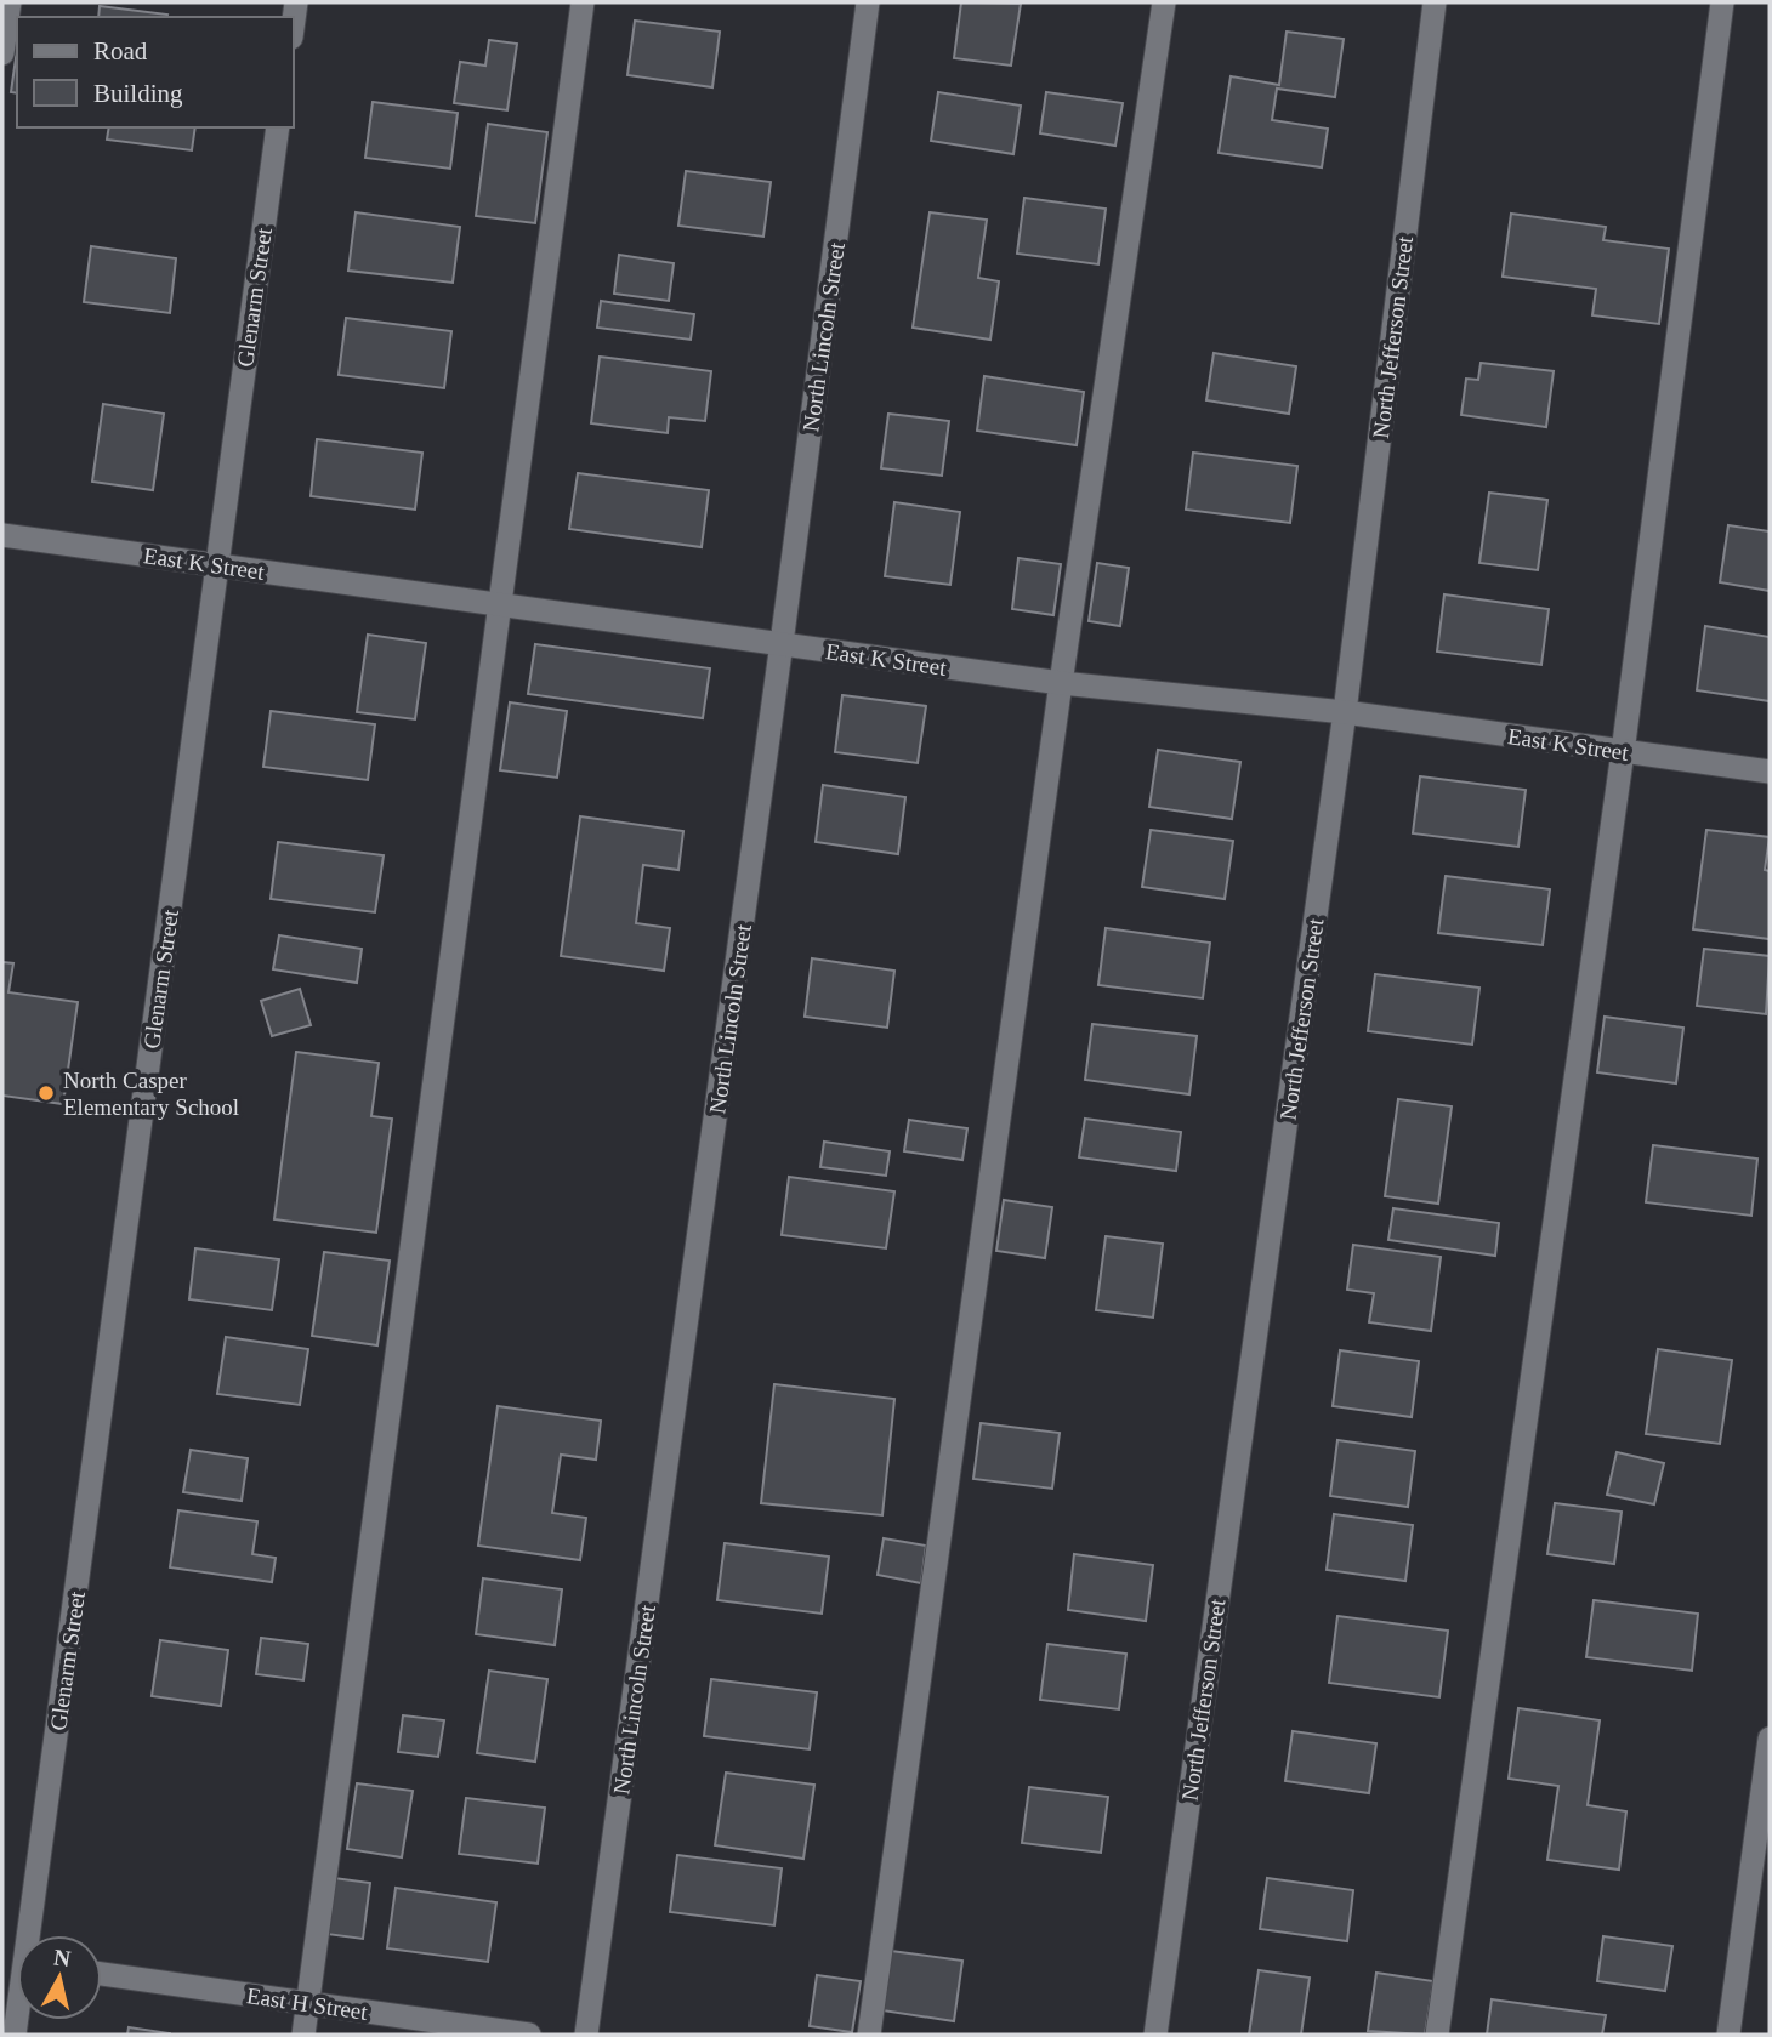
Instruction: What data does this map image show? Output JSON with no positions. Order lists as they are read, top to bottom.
{
  "streets": {
    "street": [
      "Glenarm Street",
      "North Lincoln Street",
      "North Jefferson Street",
      "East K Street",
      "East H Street"
    ]
  },
  "crossings": [
    ["Glenarm Street", "East K Street"],
    ["North Lincoln Street", "East K Street"],
    ["North Jefferson Street", "East K Street"]
  ],
  "places": ["North Casper Elementary School"],
  "legend": ["Road", "Building"],
  "north": "top"
}
